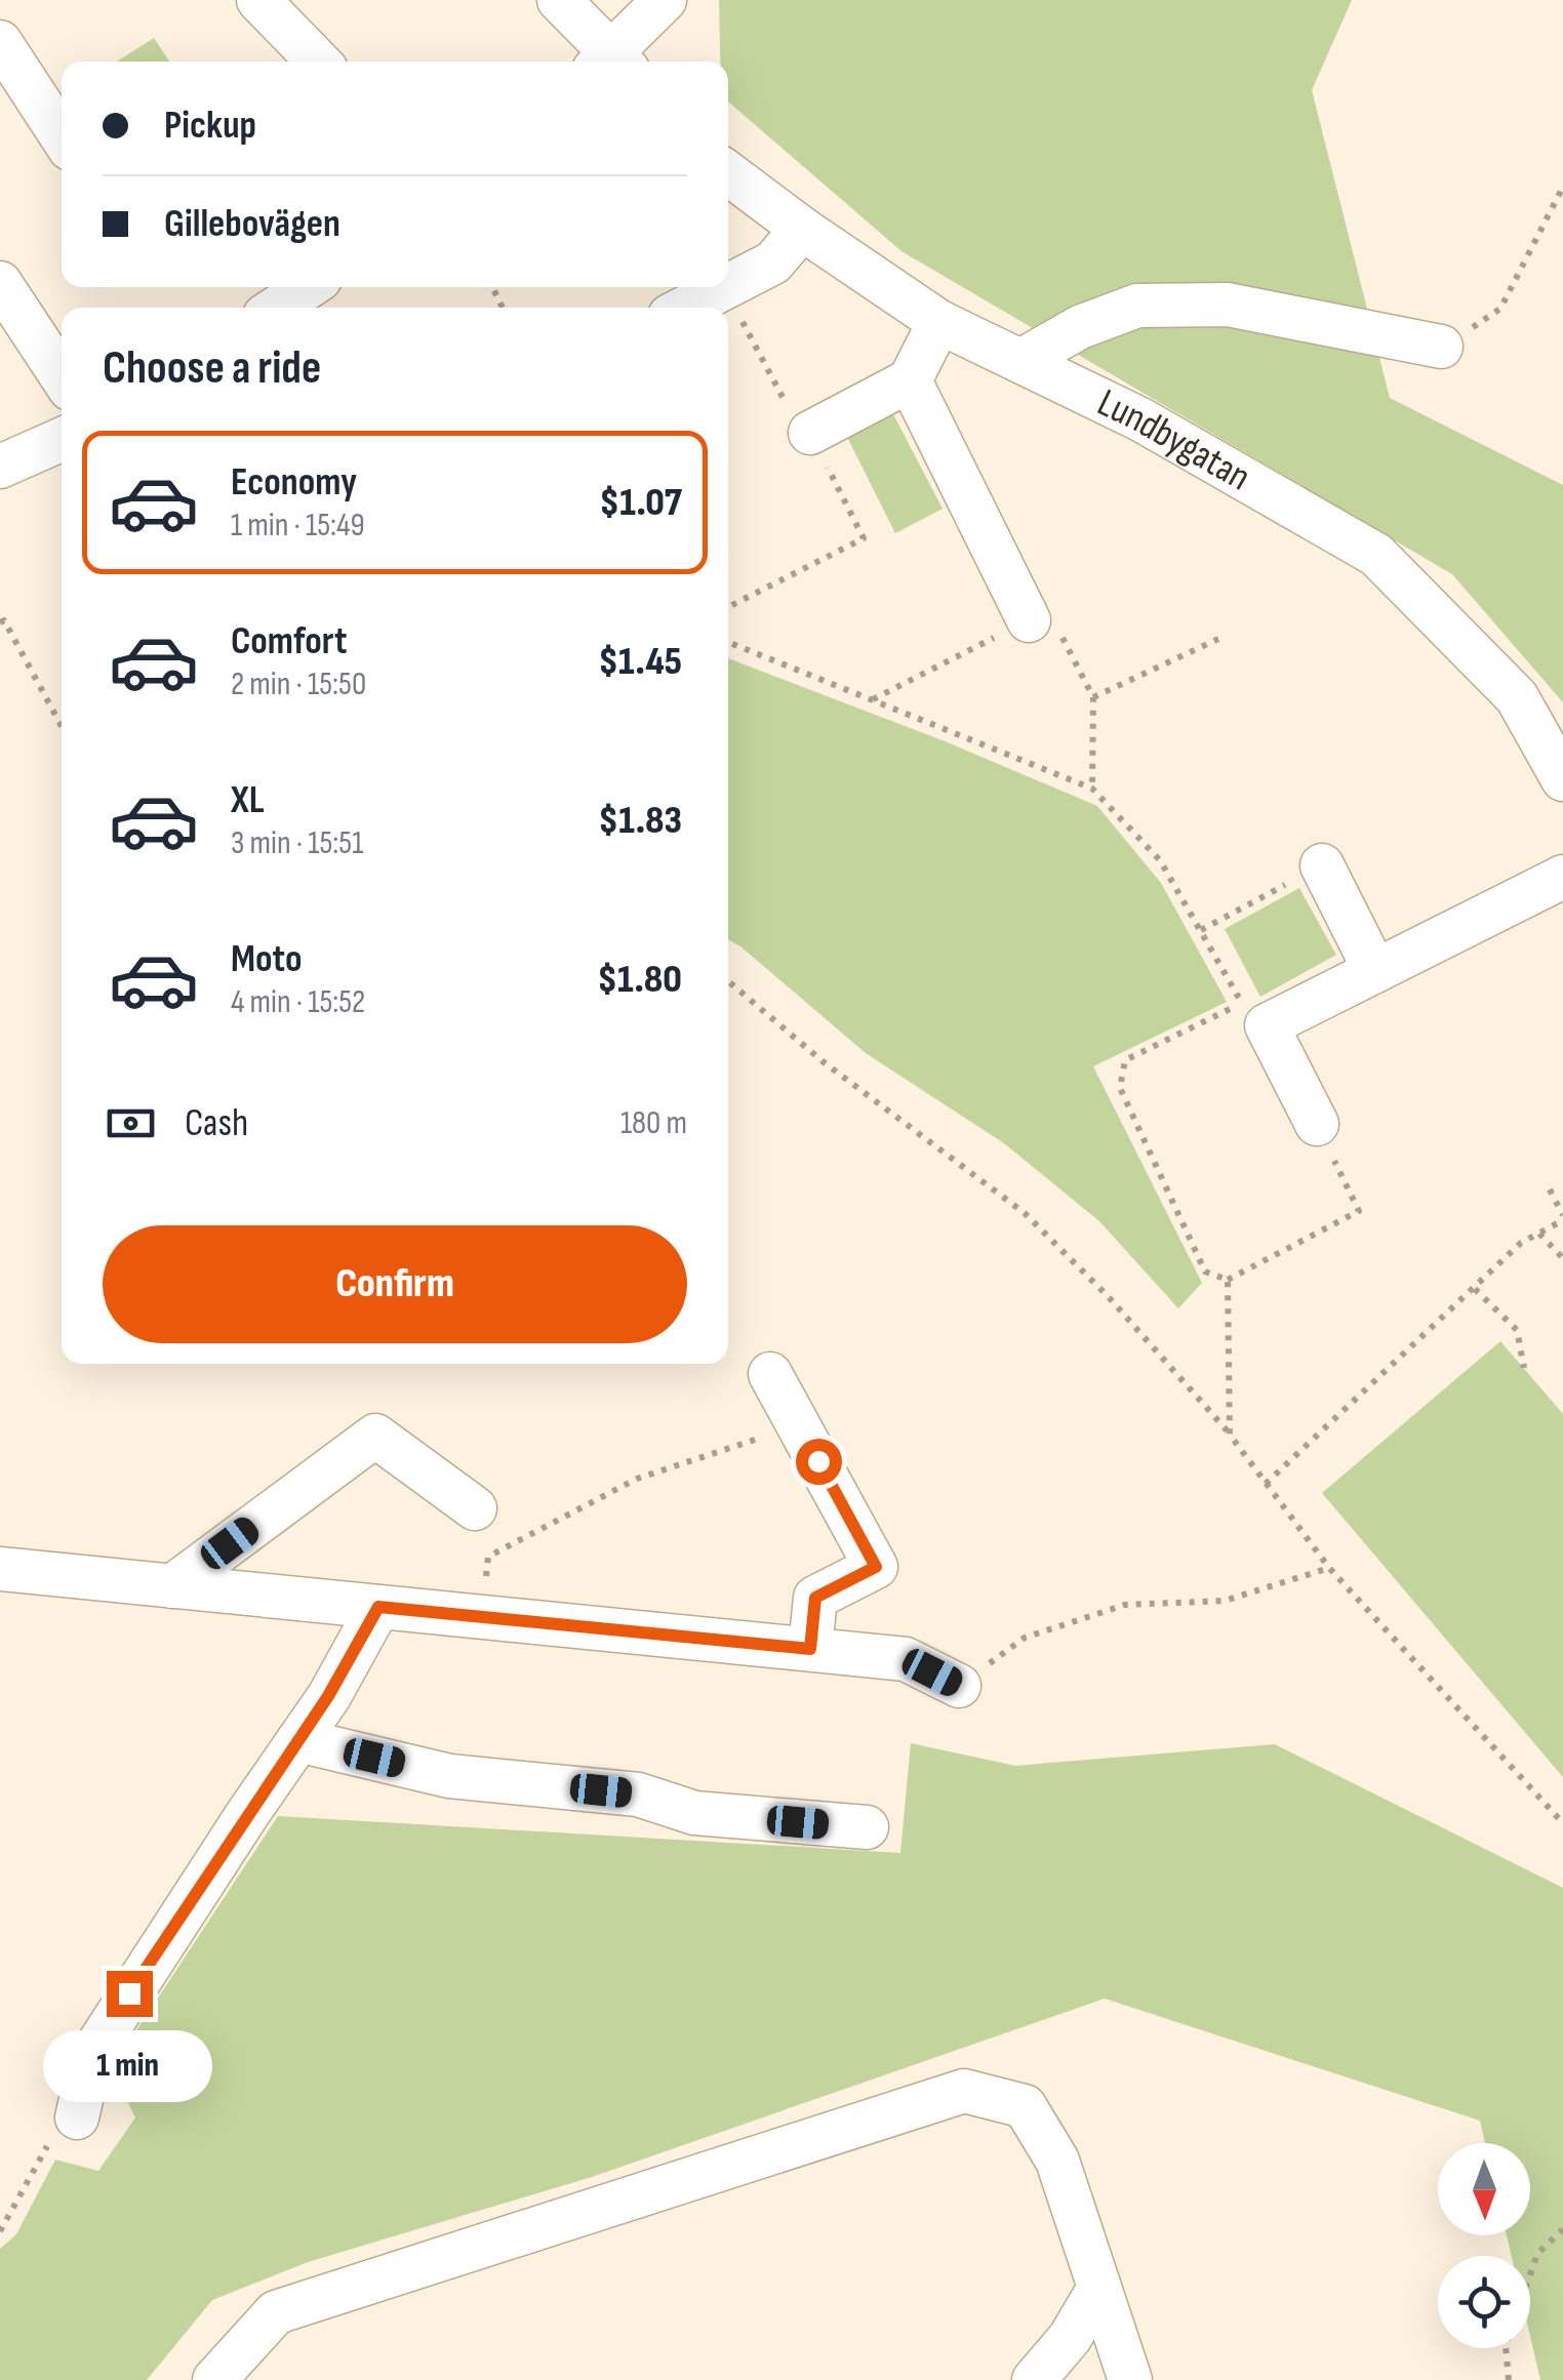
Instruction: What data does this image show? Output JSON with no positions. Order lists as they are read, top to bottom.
{
  "streets": {
    "street": ["Lundbygatan"]
  },
  "north": "bottom",
  "page": {
    "banner": ["Pickup", "Gillebovägen"],
    "heading": "Choose a ride",
    "list": [
      {
        "name": "Economy",
        "note": "1 min · 15:49",
        "value": "$1.07"
      },
      {
        "name": "Comfort",
        "note": "2 min · 15:50",
        "value": "$1.45"
      },
      {
        "name": "XL",
        "note": "3 min · 15:51",
        "value": "$1.83"
      },
      {
        "name": "Moto",
        "note": "4 min · 15:52",
        "value": "$1.80"
      }
    ],
    "pay": ["Cash", "180 m"],
    "buttons": "Confirm",
    "bubble": "1 min"
  }
}
